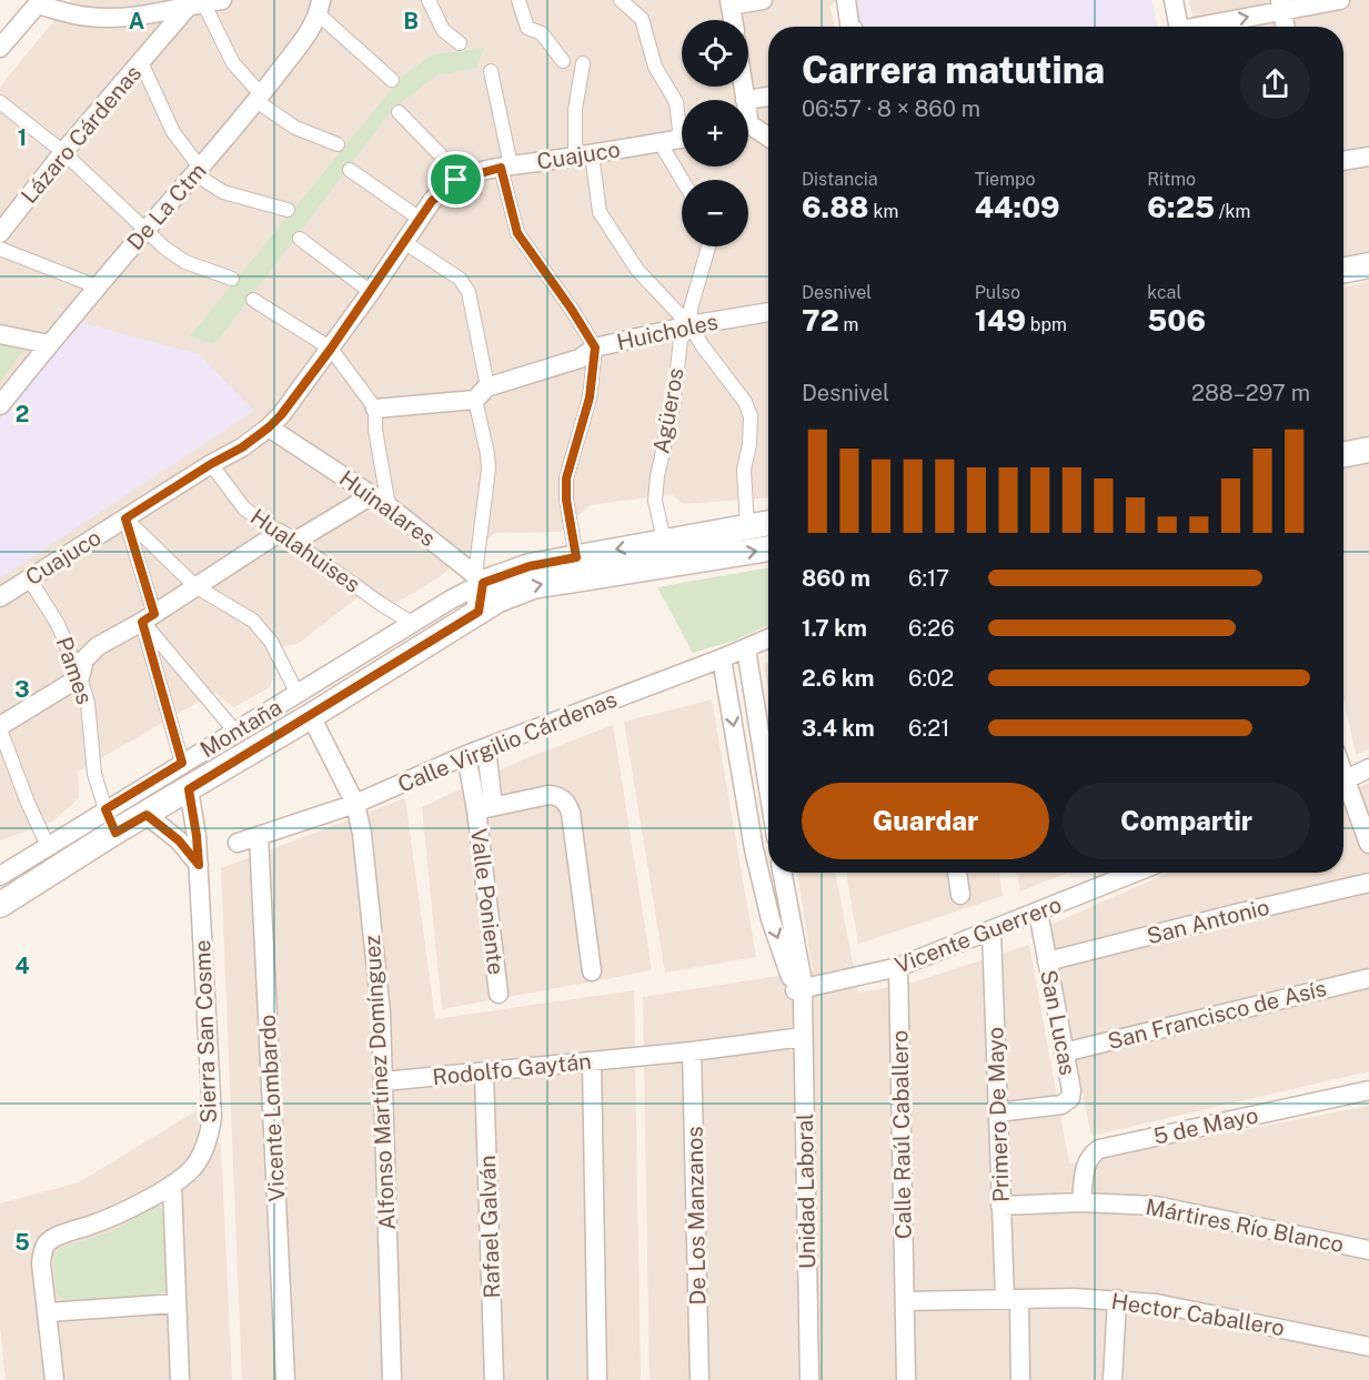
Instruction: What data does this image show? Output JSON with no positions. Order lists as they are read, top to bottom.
{
  "streets": {
    "main road": ["Montaña"],
    "street": [
      "Lázaro Cárdenas",
      "Cuajuco",
      "De La Ctm",
      "Huicholes",
      "Agüeros",
      "Huinalares",
      "Hualahuises",
      "Pames",
      "Calle Virgilio Cárdenas",
      "Valle Poniente",
      "San Antonio",
      "Vicente Guerrero",
      "San Francisco de Asís",
      "San Lucas",
      "Sierra San Cosme",
      "Rodolfo Gaytán",
      "Alfonso Martínez Domínguez",
      "Vicente Lombardo",
      "Primero De Mayo",
      "5 de Mayo",
      "Calle Raúl Caballero",
      "Unidad Laboral",
      "De Los Manzanos",
      "Mártires Río Blanco",
      "Rafael Galván",
      "Hector Caballero"
    ]
  },
  "crossings": [
    ["Cuajuco", "Huinalares"],
    ["Cuajuco", "Hualahuises"],
    ["Cuajuco", "Pames"],
    ["Huicholes", "Agüeros"],
    ["Agüeros", "Montaña"],
    ["Huinalares", "Montaña"],
    ["Hualahuises", "Montaña"],
    ["Pames", "Montaña"],
    ["Montaña", "Sierra San Cosme"],
    ["Montaña", "Alfonso Martínez Domínguez"],
    ["Calle Virgilio Cárdenas", "Valle Poniente"],
    ["Calle Virgilio Cárdenas", "Alfonso Martínez Domínguez"],
    ["Calle Virgilio Cárdenas", "Vicente Lombardo"],
    ["Calle Virgilio Cárdenas", "Unidad Laboral"],
    ["San Antonio", "San Lucas"],
    ["Vicente Guerrero", "San Lucas"],
    ["Vicente Guerrero", "Primero De Mayo"],
    ["Vicente Guerrero", "Calle Raúl Caballero"],
    ["Vicente Guerrero", "Unidad Laboral"],
    ["San Francisco de Asís", "San Lucas"],
    ["San Lucas", "Primero De Mayo"],
    ["Rodolfo Gaytán", "Alfonso Martínez Domínguez"],
    ["Rodolfo Gaytán", "Unidad Laboral"],
    ["Rodolfo Gaytán", "De Los Manzanos"],
    ["Rodolfo Gaytán", "Rafael Galván"],
    ["Primero De Mayo", "Mártires Río Blanco"],
    ["Primero De Mayo", "Hector Caballero"],
    ["5 de Mayo", "Mártires Río Blanco"],
    ["Calle Raúl Caballero", "Hector Caballero"]
  ],
  "page": {
    "map_buttons": ["+", "−"],
    "heading": ["Carrera matutina", "06:57 · 8 × 860 m"],
    "stats": [
      ["Distancia", "6.88 km"],
      ["Tiempo", "44:09"],
      ["Ritmo", "6:25 /km"],
      ["Desnivel", "72 m"],
      ["Pulso", "149 bpm"],
      ["kcal", "506"]
    ],
    "chart": ["Desnivel", "288–297 m"],
    "list": [
      {
        "name": "860 m",
        "note": "6:17"
      },
      {
        "name": "1.7 km",
        "note": "6:26"
      },
      {
        "name": "2.6 km",
        "note": "6:02"
      },
      {
        "name": "3.4 km",
        "note": "6:21"
      }
    ],
    "buttons": ["Guardar", "Compartir"]
  },
  "grid": {
    "columns": ["A", "B"],
    "rows": [
      "1",
      "2",
      "3",
      "4",
      "5"
    ]
  }
}
